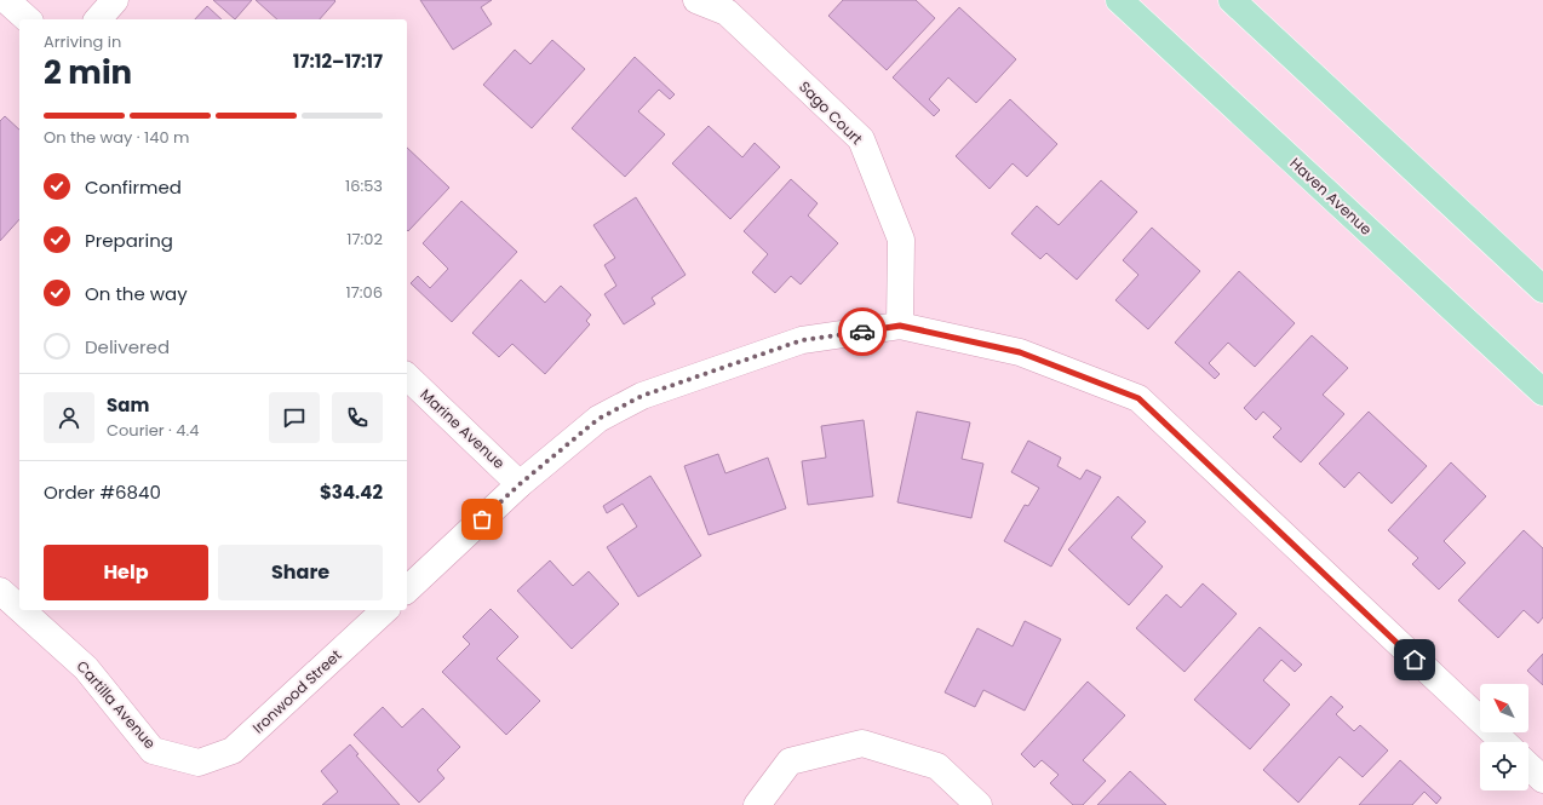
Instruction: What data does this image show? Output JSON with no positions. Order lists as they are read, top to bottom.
{
  "streets": {
    "main road": ["Haven Avenue"],
    "street": [
      "Sago Court",
      "Marine Avenue",
      "Ironwood Street",
      "Cartilla Avenue"
    ]
  },
  "crossings": [
    ["Ironwood Street", "Cartilla Avenue"]
  ],
  "north": "top left",
  "page": {
    "heading": ["2 min", "Arriving in", "17:12–17:17"],
    "panel": [
      "Sam",
      "Courier · 4.4",
      "Order #6840",
      "$34.42"
    ],
    "bar": "On the way · 140 m",
    "list": [
      ["Confirmed", "16:53"],
      ["Preparing", "17:02"],
      ["On the way", "17:06"],
      "Delivered"
    ],
    "buttons": ["Help", "Share"]
  }
}
